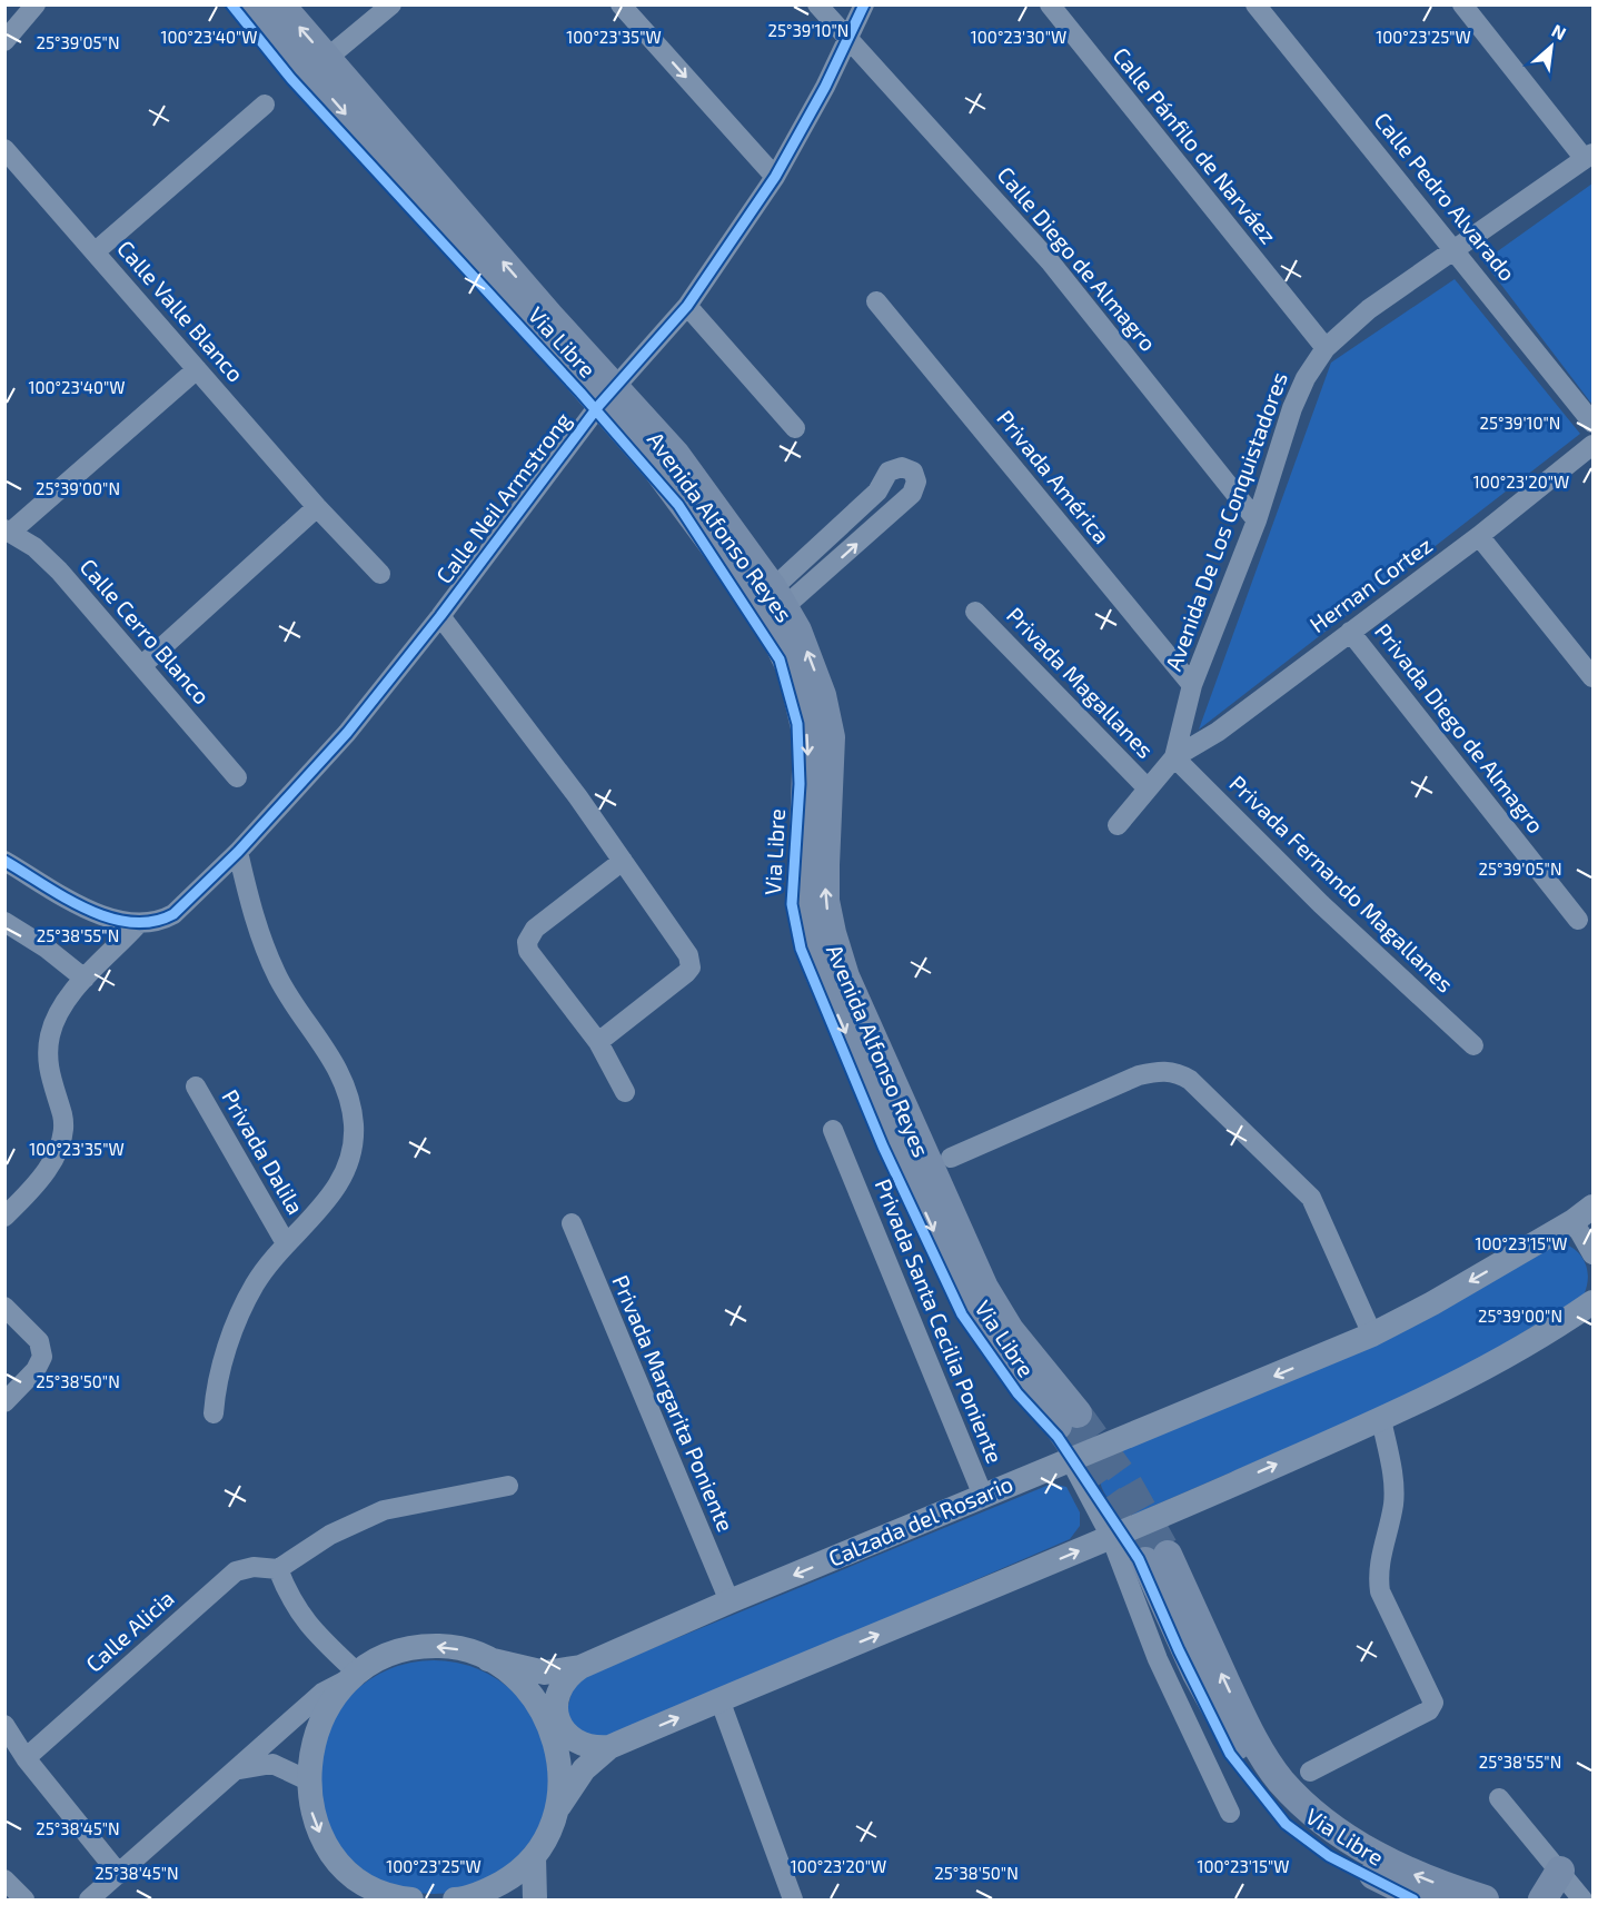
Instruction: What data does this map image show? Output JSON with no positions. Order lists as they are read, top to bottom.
{
  "streets": {
    "main road": ["Avenida Alfonso Reyes"],
    "street": [
      "Calle Pánfilo de Narváez",
      "Calle Pedro Alvarado",
      "Calle Diego de Almagro",
      "Calle Valle Blanco",
      "Privada América",
      "Calle Neil Armstrong",
      "Avenida De Los Conquistadores",
      "Hernan Cortez",
      "Calle Cerro Blanco",
      "Privada Magallanes",
      "Privada Diego de Almagro",
      "Privada Fernando Magallanes",
      "Privada Dalila",
      "Privada Santa Cecilia Poniente",
      "Privada Margarita Poniente",
      "Calzada del Rosario",
      "Calle Alicia"
    ],
    "cycle path": ["Via Libre"]
  },
  "crossings": [
    ["Calle Pánfilo de Narváez", "Avenida De Los Conquistadores"],
    ["Calle Pedro Alvarado", "Avenida De Los Conquistadores"],
    ["Calle Diego de Almagro", "Calle Neil Armstrong"],
    ["Calle Diego de Almagro", "Avenida De Los Conquistadores"],
    ["Privada América", "Avenida De Los Conquistadores"],
    ["Calle Neil Armstrong", "Avenida Alfonso Reyes"],
    ["Avenida De Los Conquistadores", "Hernan Cortez"],
    ["Avenida De Los Conquistadores", "Privada Magallanes"],
    ["Avenida De Los Conquistadores", "Privada Fernando Magallanes"],
    ["Hernan Cortez", "Privada Diego de Almagro"],
    ["Hernan Cortez", "Privada Fernando Magallanes"],
    ["Privada Santa Cecilia Poniente", "Calzada del Rosario"],
    ["Privada Margarita Poniente", "Calzada del Rosario"]
  ],
  "north": "top right",
  "coordinates": [
    "25°39'10\"N",
    "100°23'40\"W",
    "100°23'35\"W",
    "100°23'30\"W",
    "100°23'25\"W",
    "25°39'05\"N",
    "100°23'20\"W",
    "25°39'00\"N",
    "25°38'55\"N",
    "100°23'15\"W",
    "25°38'50\"N",
    "25°38'45\"N"
  ]
}
